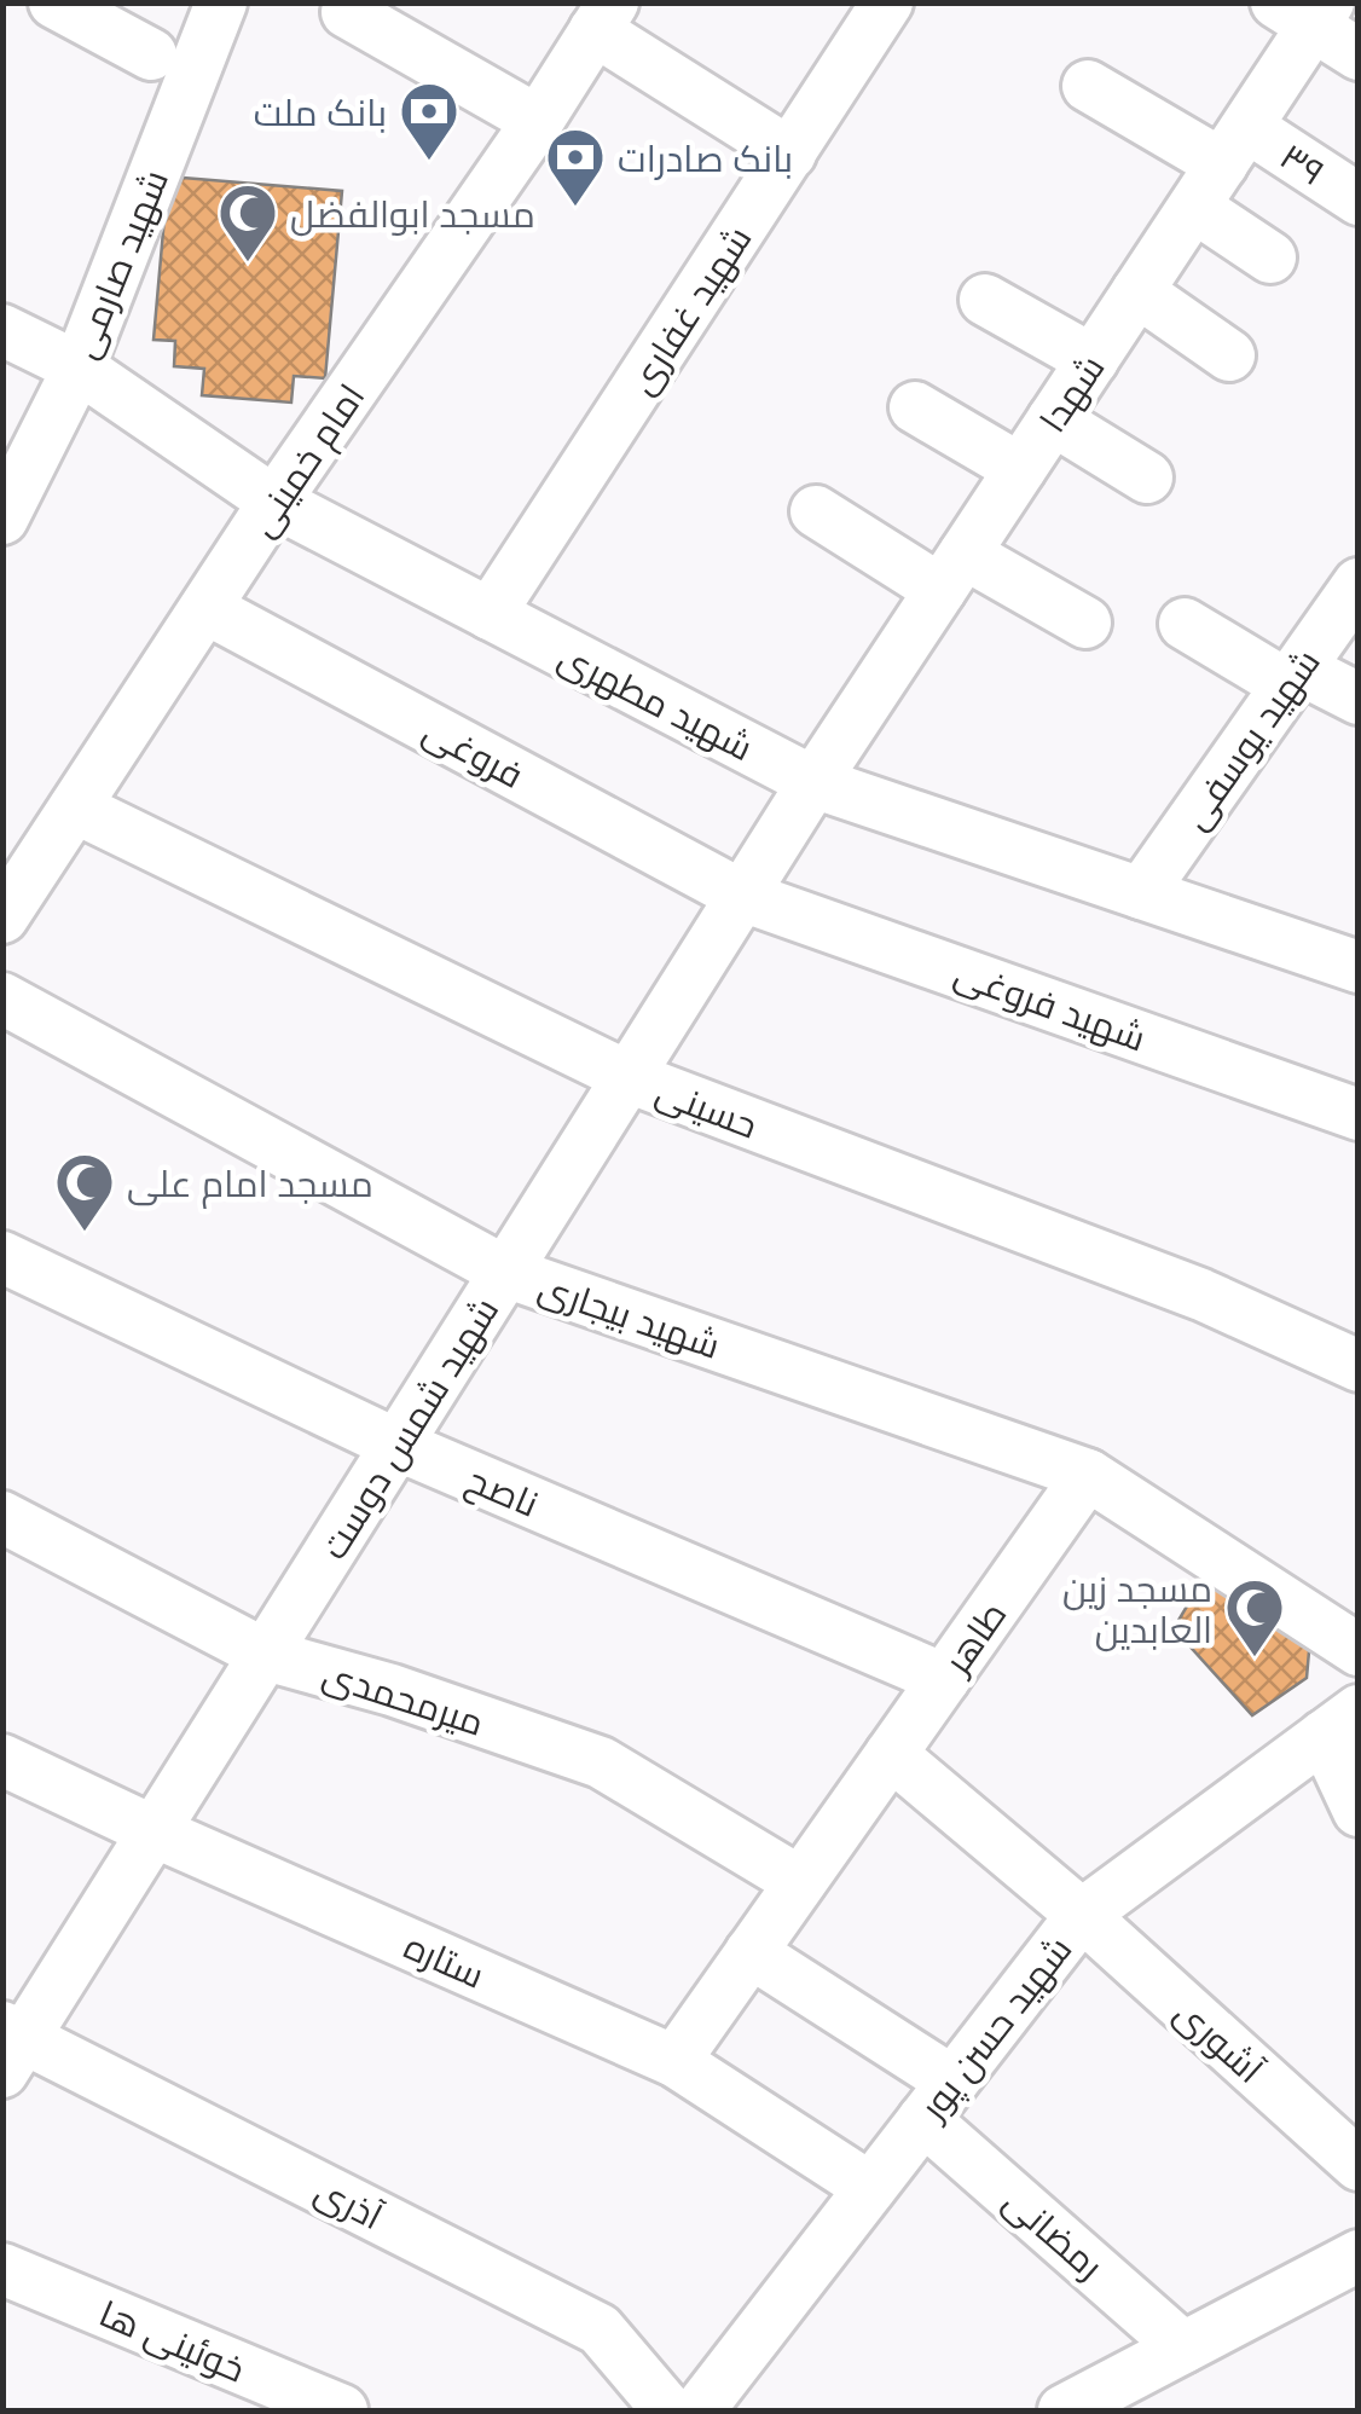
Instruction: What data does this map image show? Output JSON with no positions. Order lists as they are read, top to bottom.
{
  "streets": {
    "street": [
      "۳۹",
      "شهید صارمی",
      "شهید غفاری",
      "شهدا",
      "امام خمینی",
      "شهید مطهری",
      "شهید یوسفی",
      "فروغی",
      "شهید فروغی",
      "حسینی",
      "شهید بیجاری",
      "شهید شمس دوست",
      "ناصح",
      "طاهر",
      "میرمحمدی",
      "ستاره",
      "شهید حسن پور",
      "آشوری",
      "آذری",
      "رمضانی",
      "خوئینی ها"
    ]
  },
  "crossings": [
    ["۳۹", "شهدا"],
    ["شهید صارمی", "شهید مطهری"],
    ["شهید غفاری", "شهید مطهری"],
    ["شهدا", "شهید مطهری"],
    ["شهدا", "شهید شمس دوست"],
    ["امام خمینی", "شهید مطهری"],
    ["امام خمینی", "فروغی"],
    ["امام خمینی", "حسینی"],
    ["شهید مطهری", "شهید یوسفی"],
    ["شهید مطهری", "شهید شمس دوست"],
    ["فروغی", "شهید فروغی"],
    ["فروغی", "شهید شمس دوست"],
    ["شهید فروغی", "شهید شمس دوست"],
    ["حسینی", "شهید شمس دوست"],
    ["شهید بیجاری", "شهید شمس دوست"],
    ["شهید بیجاری", "طاهر"],
    ["شهید شمس دوست", "ناصح"],
    ["شهید شمس دوست", "میرمحمدی"],
    ["شهید شمس دوست", "ستاره"],
    ["شهید شمس دوست", "آذری"],
    ["ناصح", "طاهر"],
    ["طاهر", "میرمحمدی"],
    ["طاهر", "ستاره"],
    ["طاهر", "آشوری"],
    ["طاهر", "رمضانی"],
    ["ستاره", "شهید حسن پور"],
    ["شهید حسن پور", "آشوری"],
    ["شهید حسن پور", "رمضانی"]
  ],
  "places": {
    "bank": ["بانک ملت", "بانک صادرات"],
    "mosque": ["مسجد ابوالفضل", "مسجد امام علی", "مسجد زین العابدین"]
  }
}
